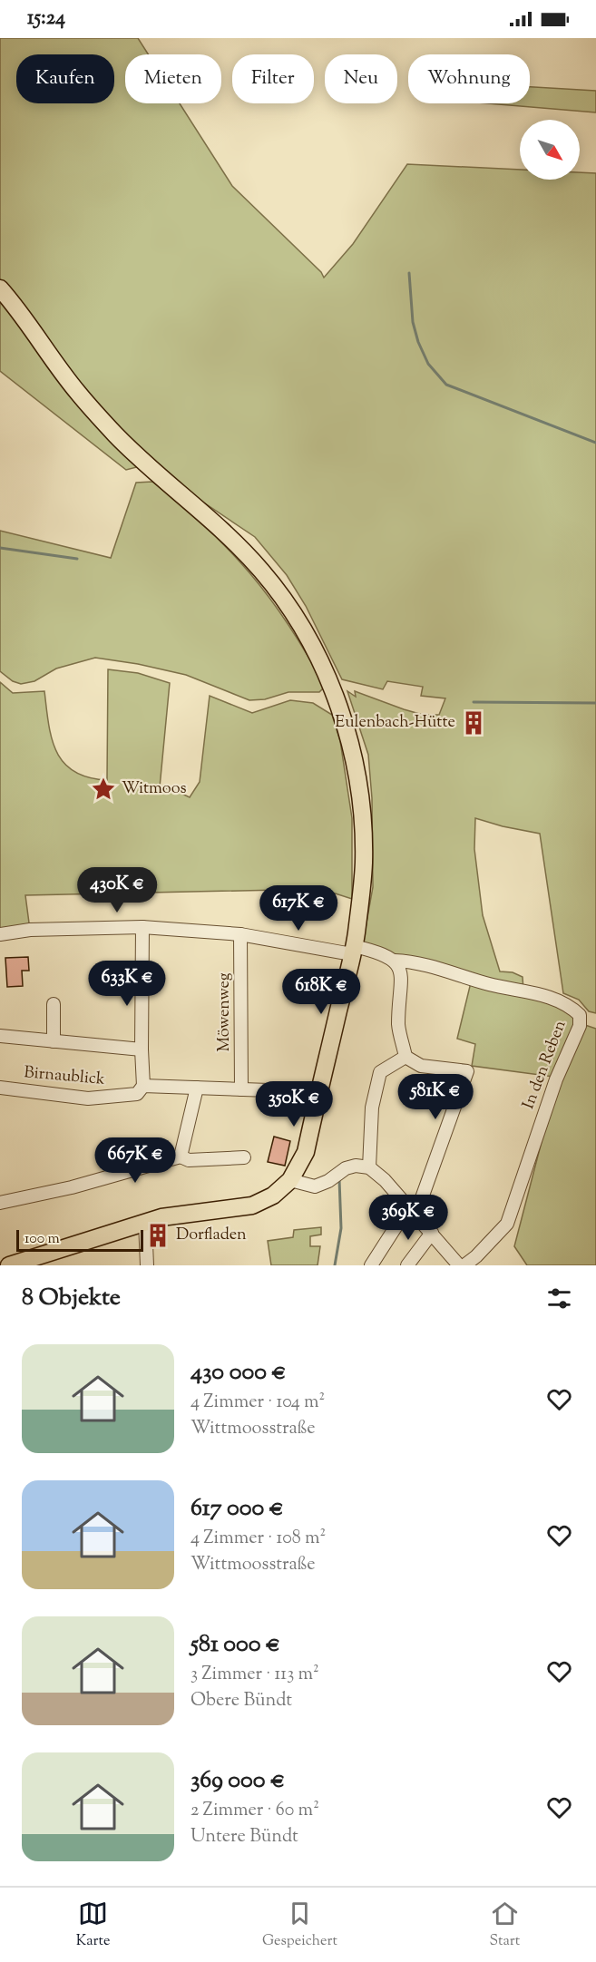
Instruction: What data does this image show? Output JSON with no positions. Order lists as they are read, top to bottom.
{
  "streets": {
    "street": ["Möwenweg", "In den Reben", "Birnaublick"]
  },
  "crossings": [
    ["Möwenweg", "Birnaublick"]
  ],
  "places": {
    "building": ["Eulenbach-Hütte", "Dorfladen"],
    "place": ["Witmoos"]
  },
  "scale_bar": "100 m",
  "north": "bottom right",
  "page": {
    "status": "15:24",
    "chip": [
      "Kaufen",
      "Mieten",
      "Filter",
      "Neu",
      "Wohnung"
    ],
    "price": [
      "430K €",
      "617K €",
      "633K €",
      "618K €",
      "581K €",
      "350K €",
      "667K €",
      "369K €"
    ],
    "scale": "100 m",
    "heading": "8 Objekte",
    "list": [
      {
        "name": "430 000 €",
        "note": "4 Zimmer · 104 m² · Wittmoosstraße"
      },
      {
        "name": "617 000 €",
        "note": "4 Zimmer · 108 m² · Wittmoosstraße"
      },
      {
        "name": "581 000 €",
        "note": "3 Zimmer · 113 m² · Obere Bündt"
      },
      {
        "name": "369 000 €",
        "note": "2 Zimmer · 60 m² · Untere Bündt"
      }
    ],
    "tabs": ["Karte", "Gespeichert", "Start"]
  }
}
